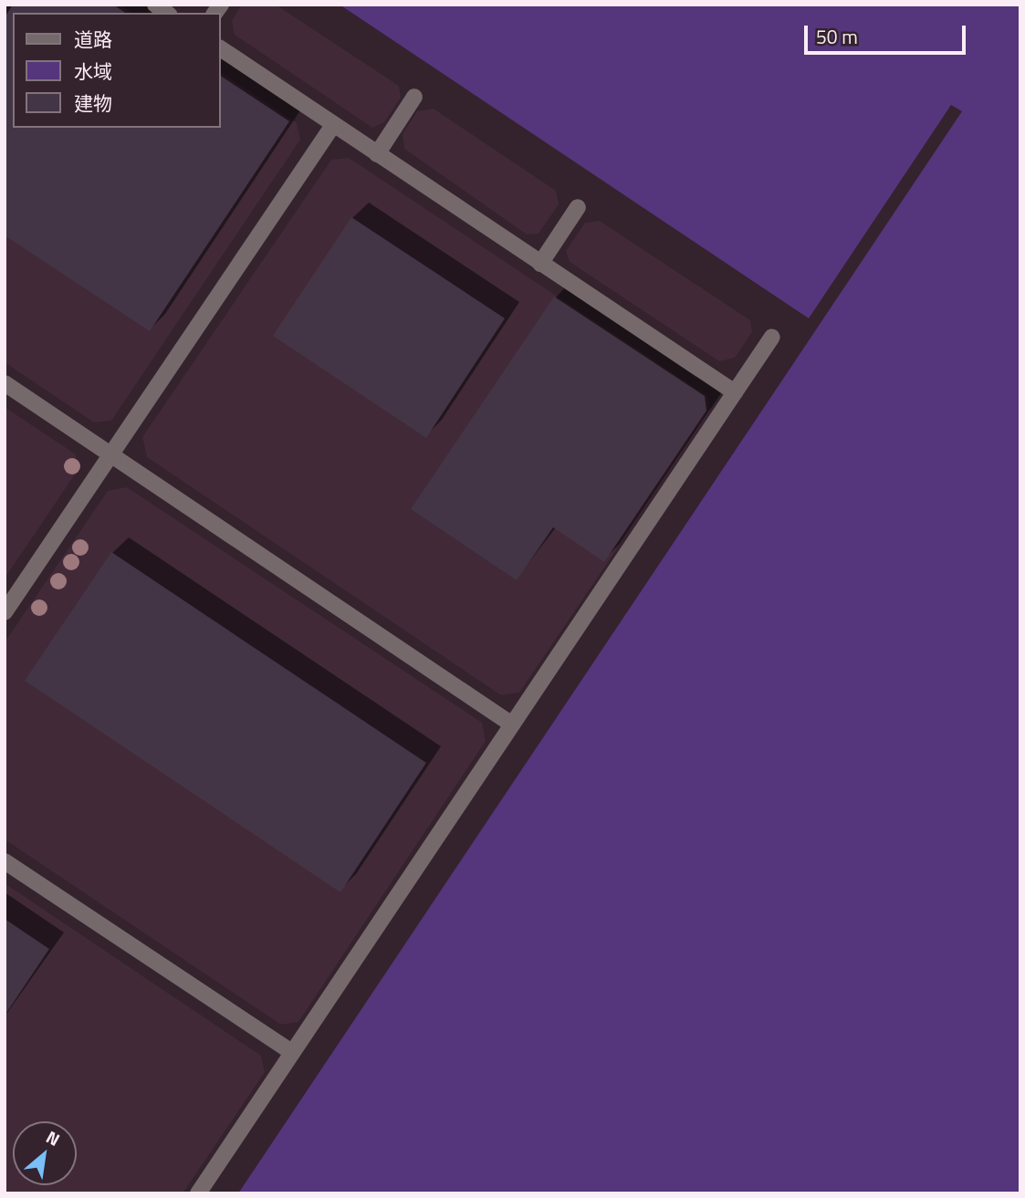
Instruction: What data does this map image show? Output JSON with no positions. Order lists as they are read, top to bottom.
{
  "legend": ["道路", "水域", "建物"],
  "scale_bar": "50 m",
  "north": "top right"
}
